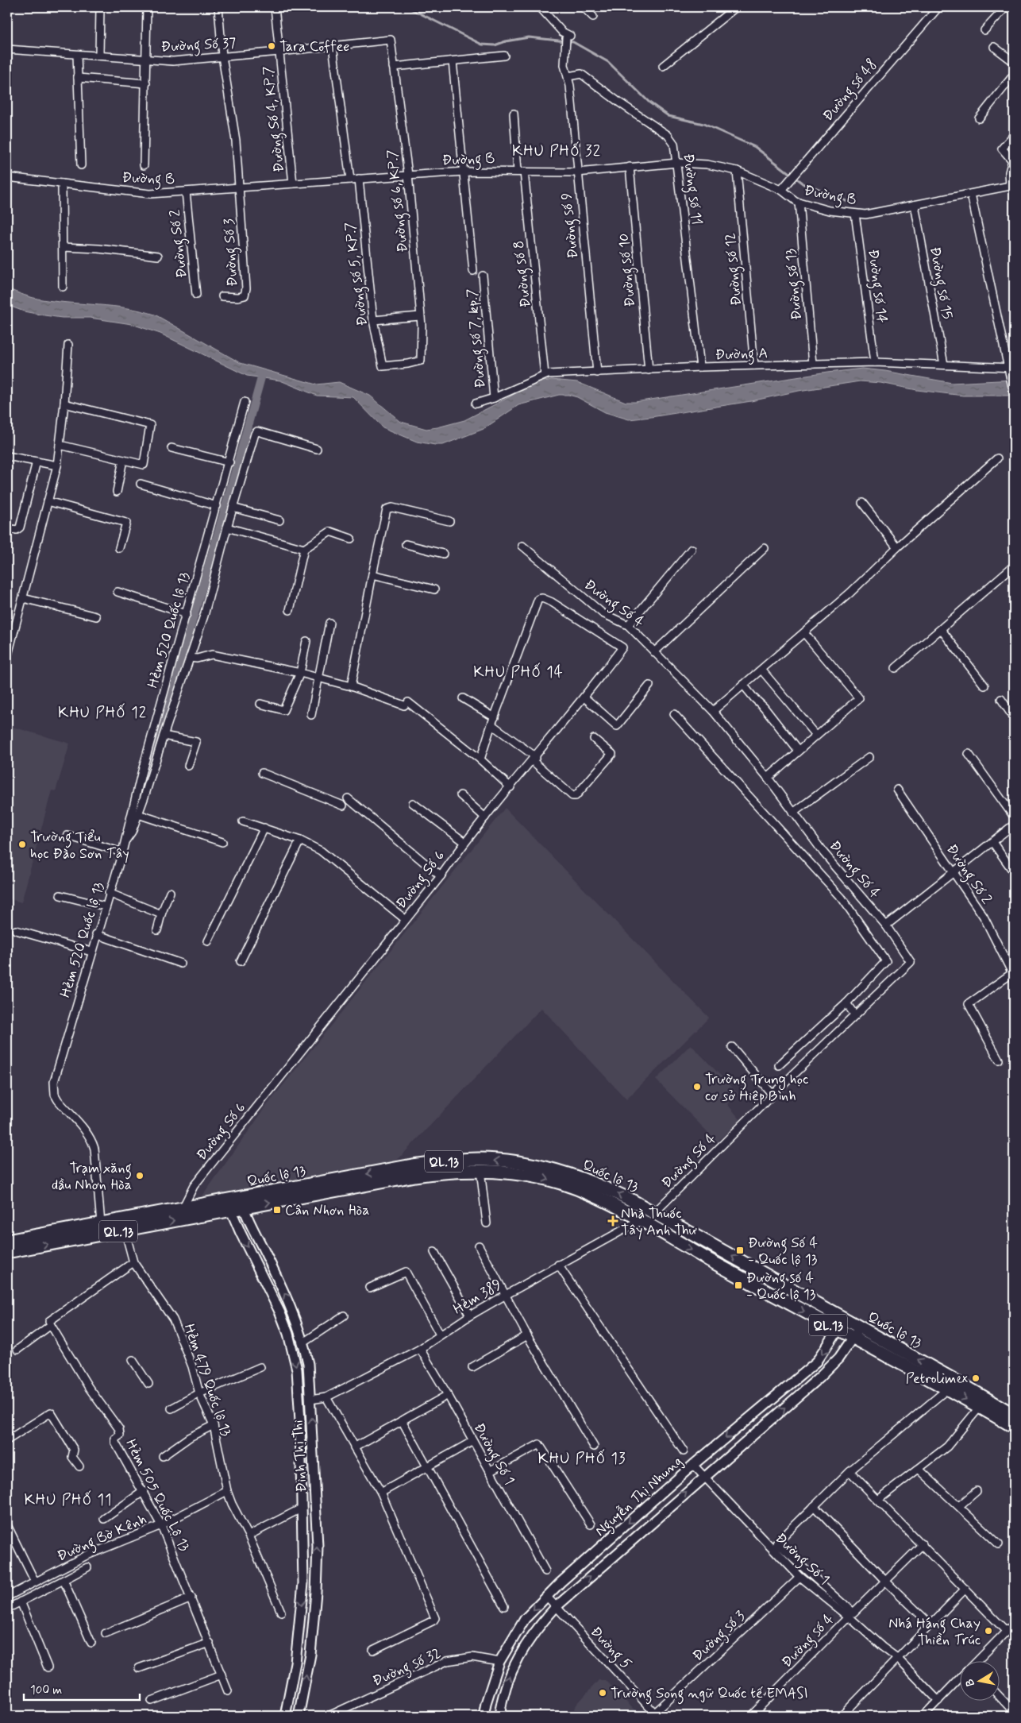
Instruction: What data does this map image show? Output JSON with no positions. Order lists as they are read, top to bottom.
{
  "streets": {
    "highway": ["QL.13", "Quốc lộ 13"],
    "street": [
      "Đường Số 37",
      "Đường số 48",
      "Đường Số 4, KP.7",
      "Đường B",
      "Đường số 11",
      "Đường số 6, KP.7",
      "Đường số 9",
      "Đường Số 2",
      "Đường Số 3",
      "Đường số 12",
      "Đường số 10",
      "Đường số 5, KP.7",
      "Đường số 8",
      "Đường số 15",
      "Đường số 13",
      "Đường số 14",
      "Đường số 7, kp.7",
      "Đường A",
      "Đường Số 4",
      "Hẻm 520 Quốc lộ 13",
      "Đường Số 6",
      "Hẻm 389",
      "Hẻm 479 Quốc lộ 13",
      "Đường Số 1",
      "Đinh Thị Thi",
      "Hẻm 505 Quốc Lộ 13",
      "Nguyễn Thị Nhung",
      "Đường Bờ Kênh",
      "Đường số 3",
      "Đường số 4",
      "Đường 5",
      "Đường số 32"
    ]
  },
  "crossings": [
    ["Đường Số 37", "Đường Số 4, KP.7"],
    ["Đường Số 37", "Đường số 6, KP.7"],
    ["Đường số 48", "Đường B"],
    ["Đường Số 4, KP.7", "Đường B"],
    ["Đường B", "Đường số 11"],
    ["Đường B", "Đường số 6, KP.7"],
    ["Đường B", "Đường số 9"],
    ["Đường B", "Đường Số 2"],
    ["Đường B", "Đường Số 3"],
    ["Đường B", "Đường số 12"],
    ["Đường B", "Đường số 10"],
    ["Đường B", "Đường số 5, KP.7"],
    ["Đường B", "Đường số 8"],
    ["Đường B", "Đường số 15"],
    ["Đường B", "Đường số 13"],
    ["Đường B", "Đường số 14"],
    ["Đường B", "Đường số 7, kp.7"],
    ["Đường số 11", "Đường số 9"],
    ["Đường số 11", "Đường A"],
    ["Đường số 6, KP.7", "Đường số 5, KP.7"],
    ["Đường số 9", "Đường A"],
    ["Đường số 12", "Đường A"],
    ["Đường số 10", "Đường A"],
    ["Đường số 8", "Đường A"],
    ["Đường số 15", "Đường A"],
    ["Đường số 13", "Đường A"],
    ["Đường số 14", "Đường A"],
    ["Đường số 7, kp.7", "Đường A"],
    ["Đường Số 4", "Quốc lộ 13"],
    ["Hẻm 520 Quốc lộ 13", "Quốc lộ 13"],
    ["Đường Số 6", "Quốc lộ 13"],
    ["Quốc lộ 13", "Hẻm 389"],
    ["Quốc lộ 13", "Hẻm 479 Quốc lộ 13"],
    ["Quốc lộ 13", "Đinh Thị Thi"],
    ["Quốc lộ 13", "Nguyễn Thị Nhung"],
    ["Hẻm 389", "Đường Số 1"],
    ["Hẻm 479 Quốc lộ 13", "Đường Bờ Kênh"],
    ["Đường Số 1", "Nguyễn Thị Nhung"],
    ["Đường Số 1", "Đường số 3"],
    ["Đường Số 1", "Đường số 4"],
    ["Hẻm 505 Quốc Lộ 13", "Đường Bờ Kênh"],
    ["Nguyễn Thị Nhung", "Đường 5"],
    ["Nguyễn Thị Nhung", "Đường số 32"],
    ["Đường số 3", "Đường 5"]
  ],
  "districts": [
    "KHU PHỐ 32",
    "KHU PHỐ 14",
    "KHU PHỐ 12",
    "KHU PHỐ 13",
    "KHU PHỐ 11"
  ],
  "places": {
    "other": [
      "Tara Coffee",
      "Trường Tiểu học Đào Sơn Tây",
      "Trường Trung học cơ sở Hiệp Bình",
      "Trạm xăng dầu Nhơn Hòa",
      "Petrolimex",
      "Nhá Háng Chay Thiền Trúc",
      "Trường Song ngữ Quốc tế EMASI"
    ],
    "transit": ["Cân Nhơn Hòa", "Đường Số 4 - Quốc lộ 13", "Đường số 4 - Quốc lộ 13"],
    "health": ["Nhà Thuốc Tây Anh Thư"]
  },
  "scale_bar": "100 m",
  "north": "left"
}
